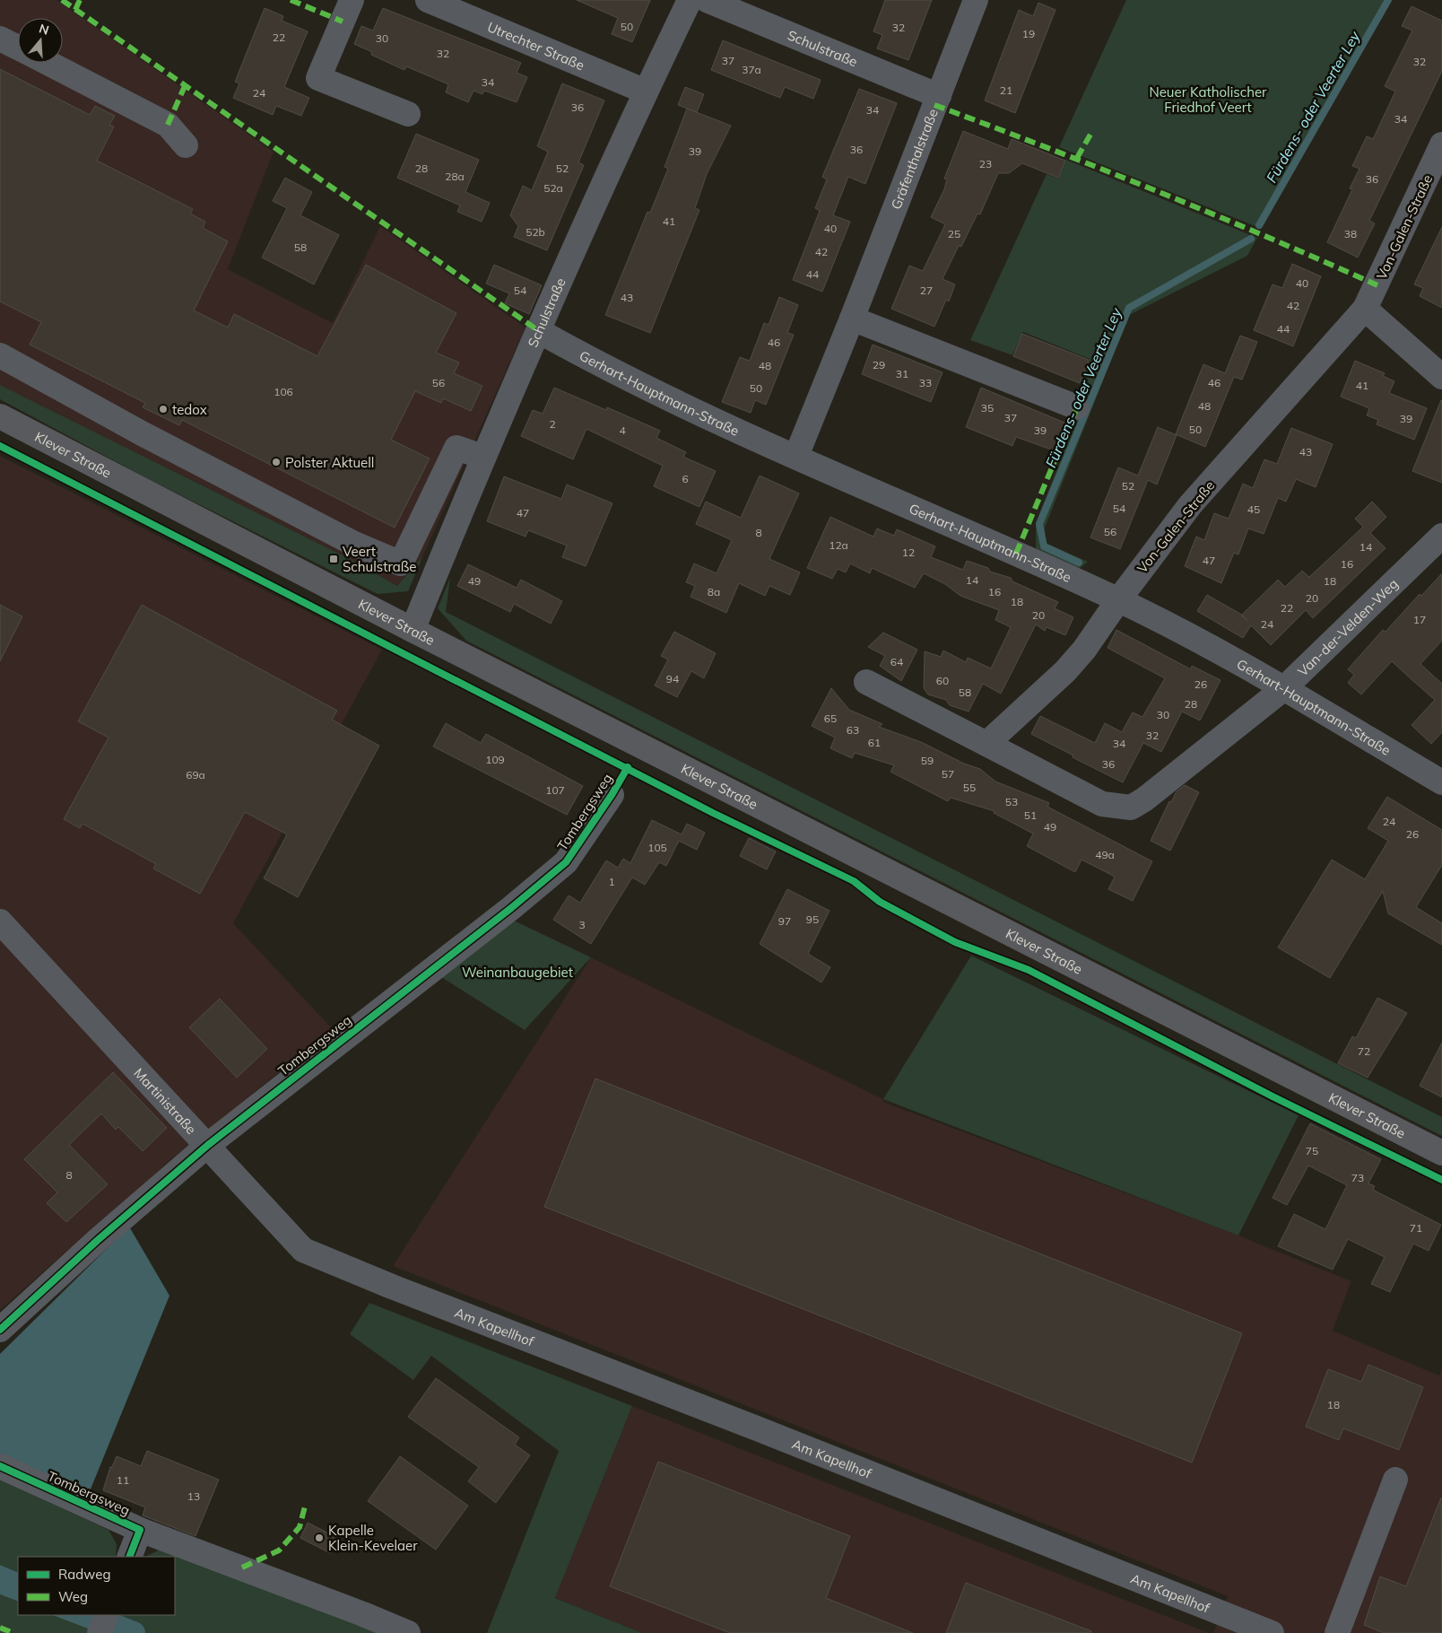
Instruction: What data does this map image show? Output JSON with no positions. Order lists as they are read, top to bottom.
{
  "streets": {
    "main road": ["Klever Straße"],
    "street": [
      "Utrechter Straße",
      "Schulstraße",
      "Gräfenthalstraße",
      "Von-Galen-Straße",
      "Gerhart-Hauptmann-Straße",
      "Van-der-Velden-Weg",
      "Tombergsweg",
      "Martinistraße",
      "Am Kapellhof"
    ]
  },
  "crossings": [
    ["Utrechter Straße", "Schulstraße"],
    ["Schulstraße", "Gräfenthalstraße"],
    ["Schulstraße", "Gerhart-Hauptmann-Straße"],
    ["Schulstraße", "Klever Straße"],
    ["Gräfenthalstraße", "Gerhart-Hauptmann-Straße"],
    ["Von-Galen-Straße", "Gerhart-Hauptmann-Straße"],
    ["Von-Galen-Straße", "Van-der-Velden-Weg"],
    ["Gerhart-Hauptmann-Straße", "Van-der-Velden-Weg"],
    ["Tombergsweg", "Martinistraße"],
    ["Martinistraße", "Am Kapellhof"]
  ],
  "water": ["Fürdens- oder Veerter Ley"],
  "parks": ["Neuer Katholischer Friedhof Veert", "Weinanbaugebiet"],
  "places": {
    "other": ["tedox", "Polster Aktuell", "Kapelle Klein-Kevelaer"],
    "transit": ["Veert Schulstraße"]
  },
  "house_numbers": [
    "50",
    "32",
    "19",
    "22",
    "30",
    "32",
    "37",
    "32",
    "37a",
    "34",
    "21",
    "24",
    "36",
    "34",
    "34",
    "36",
    "39",
    "23",
    "28",
    "52",
    "28a",
    "36",
    "52a",
    "41",
    "40",
    "52b",
    "25",
    "38",
    "58",
    "42",
    "44",
    "40",
    "54",
    "27",
    "43",
    "42",
    "44",
    "46",
    "29",
    "48",
    "31",
    "56",
    "33",
    "46",
    "41",
    "50",
    "106",
    "48",
    "35",
    "37",
    "39",
    "2",
    "50",
    "4",
    "39",
    "43",
    "6",
    "52",
    "54",
    "45",
    "47",
    "56",
    "8",
    "12a",
    "14",
    "12",
    "47",
    "16",
    "14",
    "49",
    "18",
    "8a",
    "16",
    "20",
    "18",
    "22",
    "20",
    "17",
    "24",
    "64",
    "94",
    "60",
    "26",
    "58",
    "28",
    "30",
    "65",
    "63",
    "32",
    "61",
    "34",
    "109",
    "59",
    "36",
    "57",
    "69a",
    "55",
    "107",
    "53",
    "51",
    "24",
    "49",
    "26",
    "105",
    "49a",
    "1",
    "95",
    "97",
    "3",
    "72",
    "75",
    "8",
    "73",
    "71",
    "18",
    "11",
    "13"
  ],
  "legend": ["Radweg", "Weg"],
  "north": "top"
}
